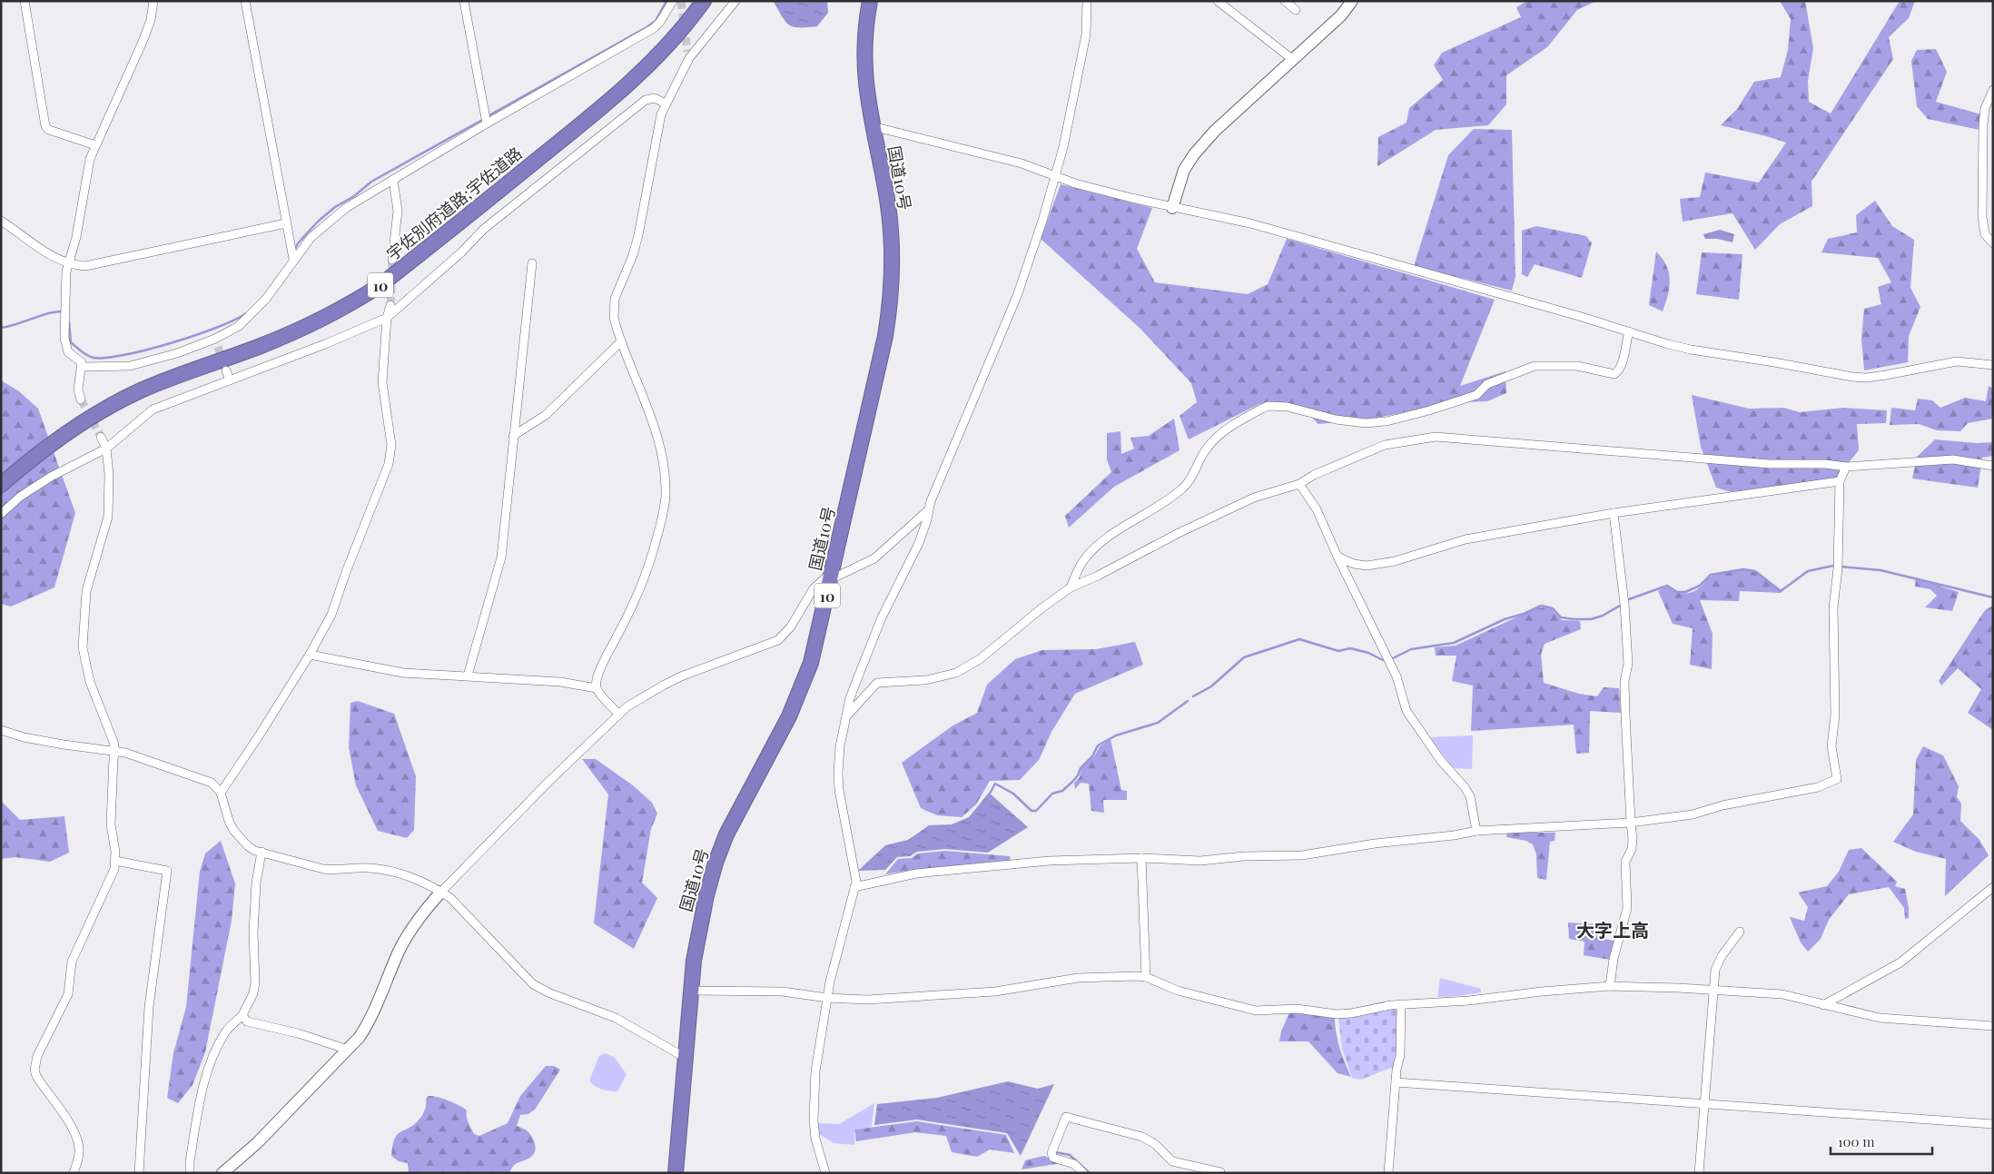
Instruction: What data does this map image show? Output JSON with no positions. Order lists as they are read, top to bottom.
{
  "streets": {
    "highway": ["国道10号", "宇佐別府道路;宇佐道路", "10"]
  },
  "districts": ["大字上高"],
  "scale_bar": "100 m"
}
